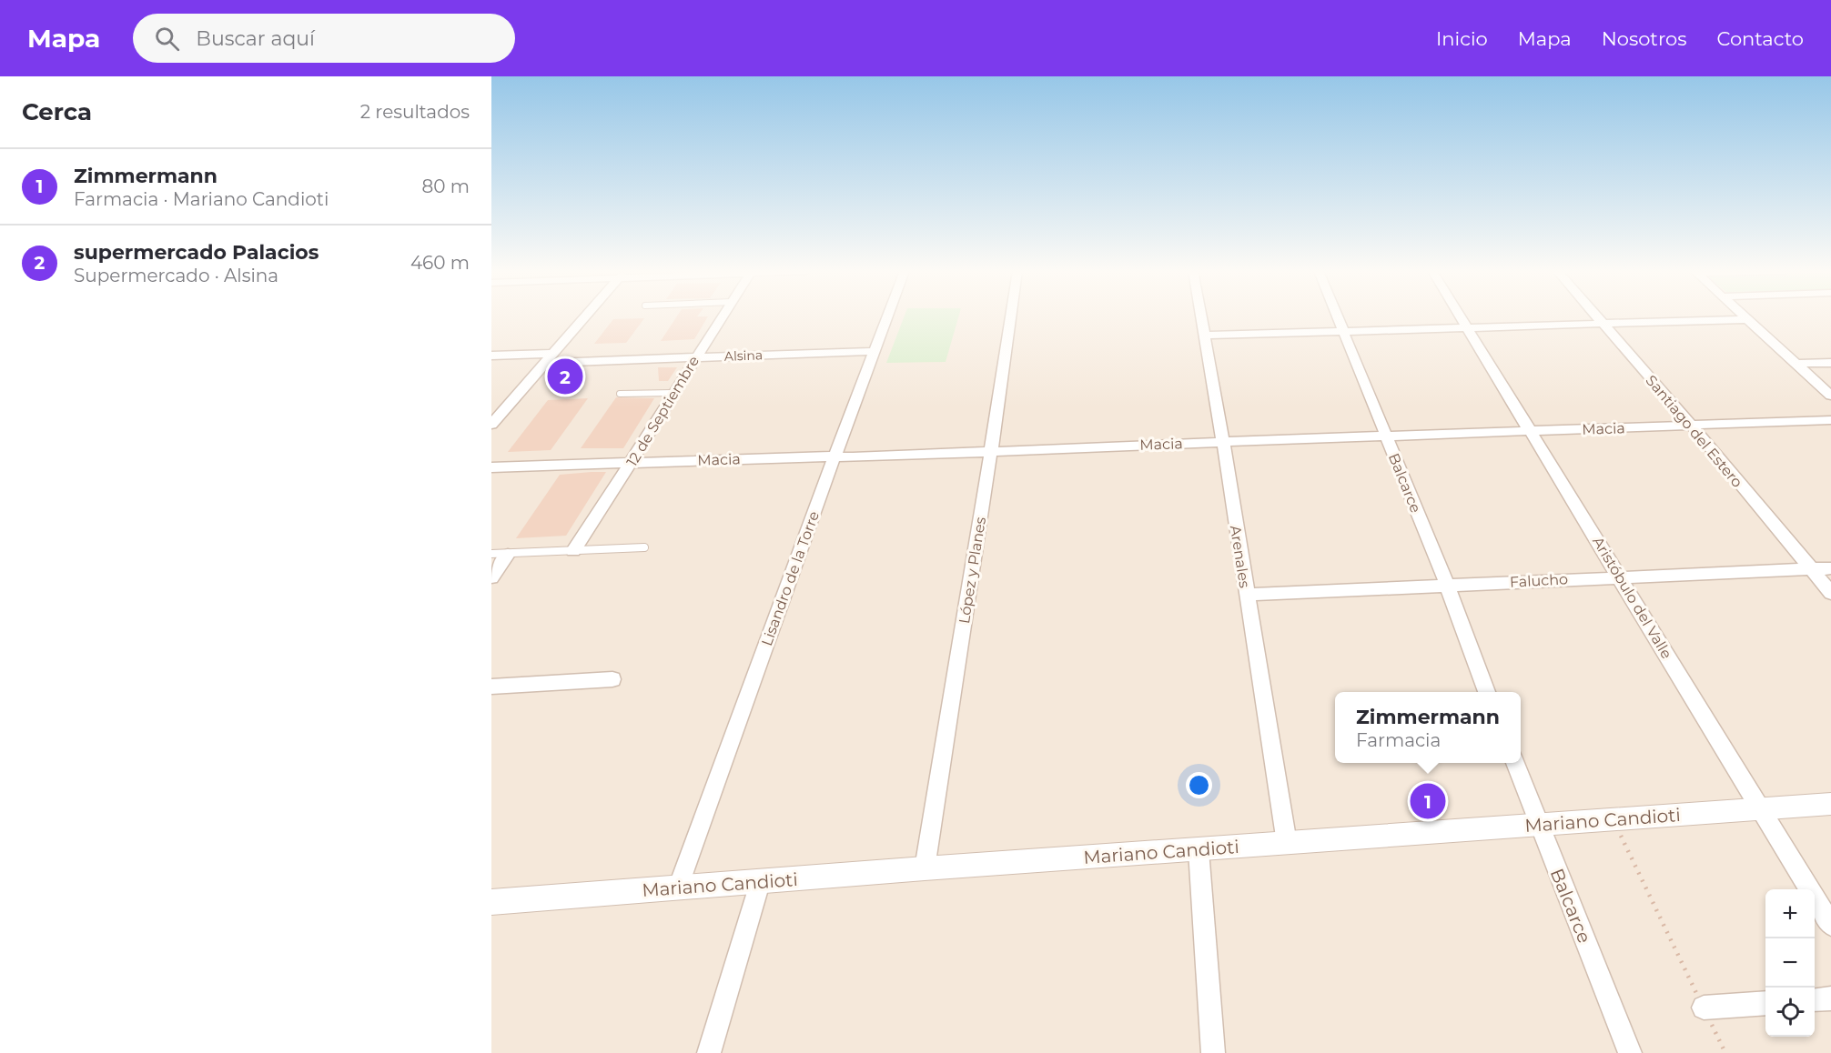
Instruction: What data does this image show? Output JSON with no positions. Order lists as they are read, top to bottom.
{
  "streets": {
    "street": [
      "Alsina",
      "12 de Septiembre",
      "Macia",
      "Santiago del Estero",
      "Balcarce",
      "Arenales",
      "López y Planes",
      "Lisandro de la Torre",
      "Falucho",
      "Aristóbulo del Valle",
      "Mariano Candioti"
    ]
  },
  "crossings": [
    ["Alsina", "12 de Septiembre"],
    ["Alsina", "Lisandro de la Torre"],
    ["12 de Septiembre", "Macia"],
    ["Macia", "Santiago del Estero"],
    ["Macia", "Balcarce"],
    ["Macia", "Arenales"],
    ["Macia", "López y Planes"],
    ["Macia", "Lisandro de la Torre"],
    ["Macia", "Aristóbulo del Valle"],
    ["Santiago del Estero", "Falucho"],
    ["Balcarce", "Falucho"],
    ["Balcarce", "Mariano Candioti"],
    ["Arenales", "Falucho"],
    ["Arenales", "Mariano Candioti"],
    ["López y Planes", "Mariano Candioti"],
    ["Lisandro de la Torre", "Mariano Candioti"],
    ["Falucho", "Aristóbulo del Valle"],
    ["Aristóbulo del Valle", "Mariano Candioti"]
  ],
  "page": {
    "header": "Mapa",
    "search": "Buscar aquí",
    "nav": [
      "Inicio",
      "Mapa",
      "Nosotros",
      "Contacto"
    ],
    "heading": ["Cerca", "2 resultados"],
    "list": [
      {
        "mark": "1",
        "name": "Zimmermann",
        "note": "Farmacia · Mariano Candioti",
        "value": "80 m"
      },
      {
        "mark": "2",
        "name": "supermercado Palacios",
        "note": "Supermercado · Alsina",
        "value": "460 m"
      }
    ],
    "pins": ["2", "1"],
    "popup": ["Zimmermann", "Farmacia"],
    "map_buttons": ["+", "−"]
  }
}
